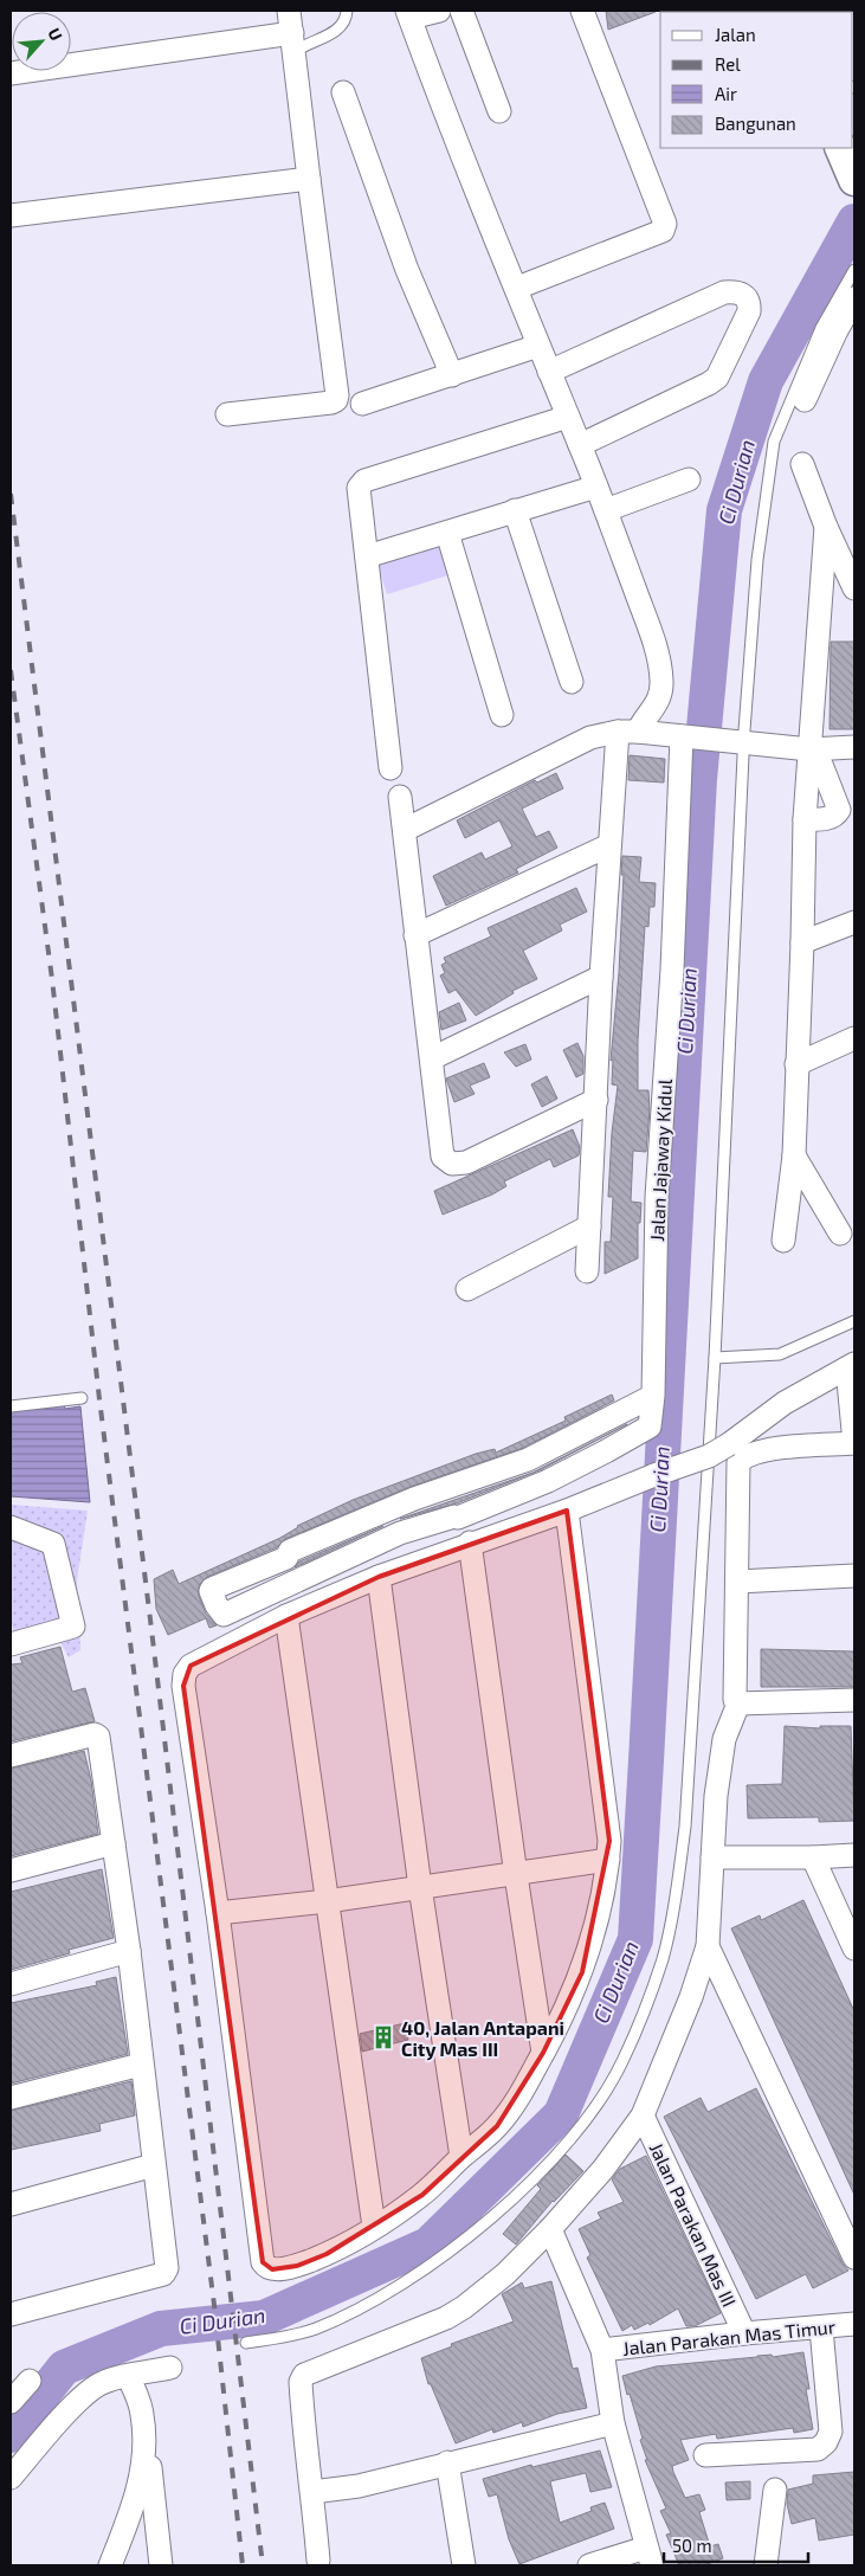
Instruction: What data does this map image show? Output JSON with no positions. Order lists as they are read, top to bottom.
{
  "streets": {
    "street": ["Jalan Jajaway Kidul", "Jalan Parakan Mas III", "Jalan Parakan Mas Timur"]
  },
  "crossings": [
    ["Jalan Parakan Mas III", "Jalan Parakan Mas Timur"]
  ],
  "water": ["Ci Durian"],
  "places": {
    "building": ["40, Jalan Antapani City Mas III"]
  },
  "legend": [
    "Jalan",
    "Rel",
    "Air",
    "Bangunan"
  ],
  "scale_bar": "50 m",
  "north": "top right"
}
